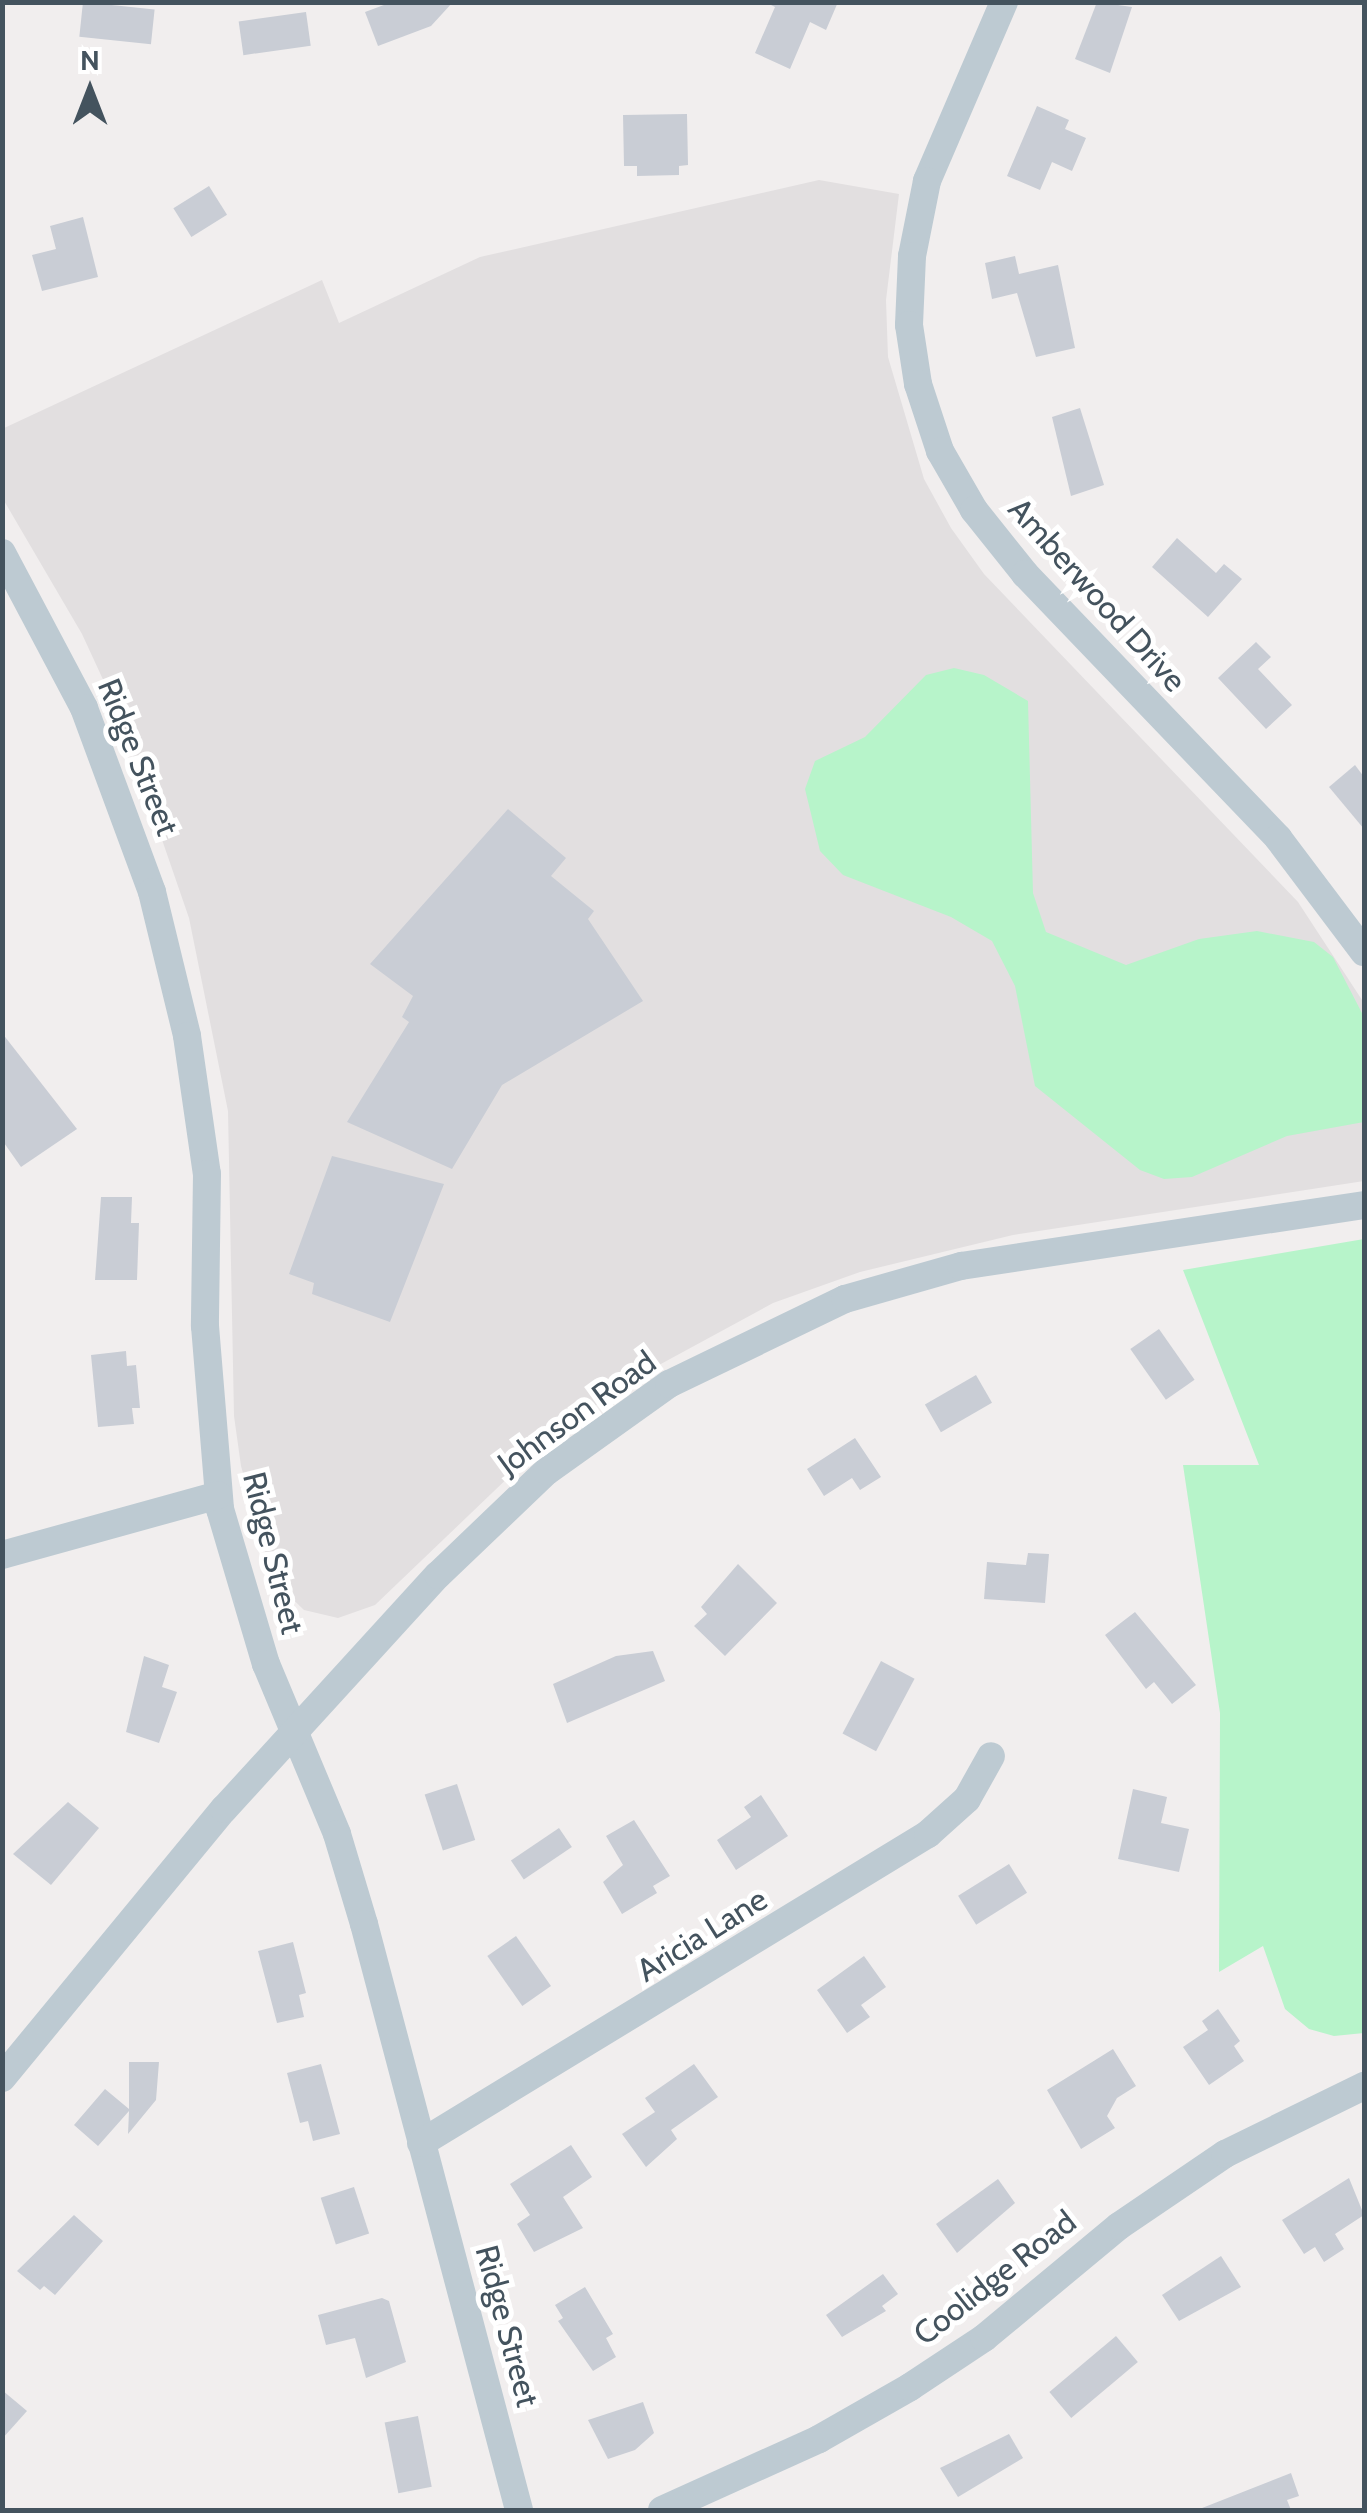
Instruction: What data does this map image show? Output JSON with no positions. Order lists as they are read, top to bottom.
{
  "streets": {
    "street": [
      "Amberwood Drive",
      "Ridge Street",
      "Johnson Road",
      "Aricia Lane",
      "Coolidge Road"
    ]
  },
  "crossings": [
    ["Ridge Street", "Johnson Road"],
    ["Ridge Street", "Aricia Lane"]
  ],
  "north": "top"
}
